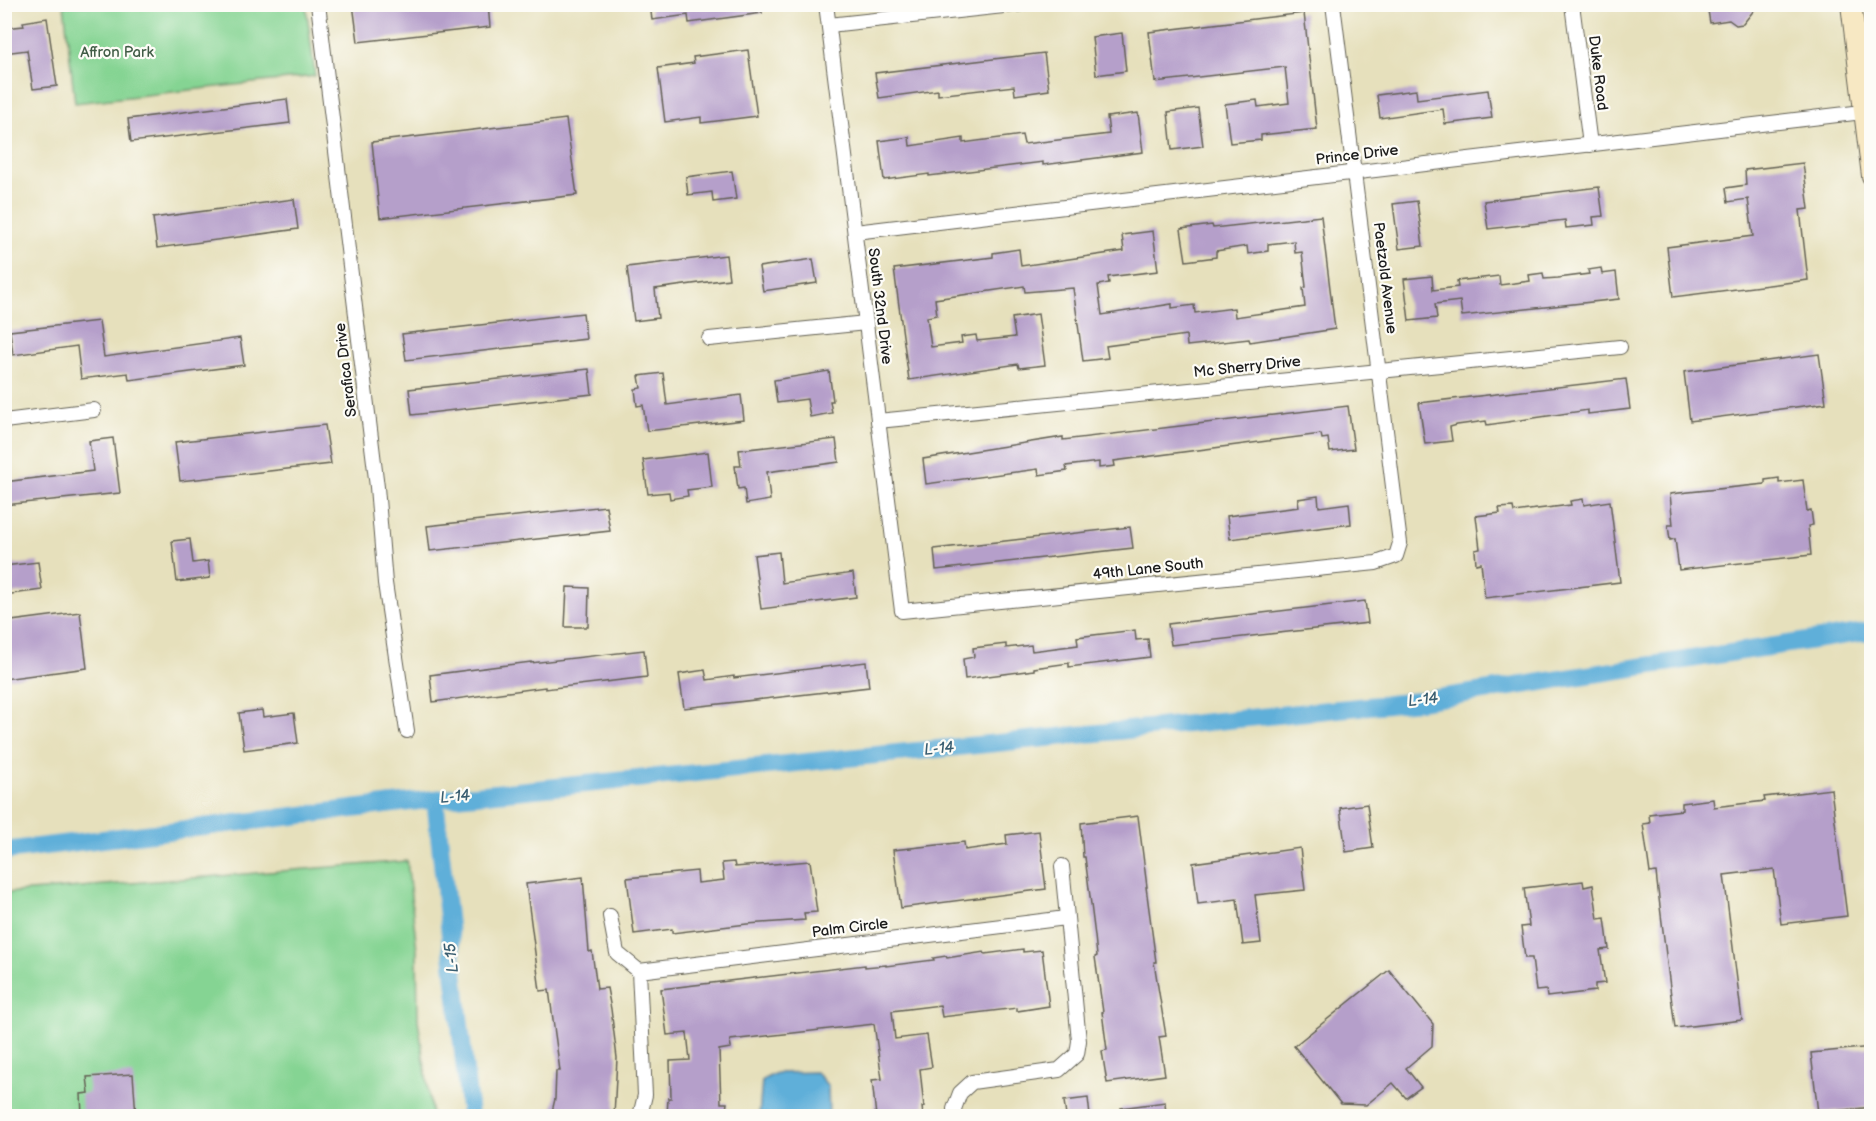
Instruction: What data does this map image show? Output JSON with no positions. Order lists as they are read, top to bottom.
{
  "streets": {
    "street": [
      "Duke Road",
      "Prince Drive",
      "Paetzold Avenue",
      "South 32nd Drive",
      "Mc Sherry Drive",
      "Serafica Drive",
      "49th Lane South",
      "Palm Circle"
    ]
  },
  "crossings": [
    ["Duke Road", "Prince Drive"],
    ["Prince Drive", "Paetzold Avenue"],
    ["Prince Drive", "South 32nd Drive"],
    ["Paetzold Avenue", "Mc Sherry Drive"],
    ["Paetzold Avenue", "49th Lane South"],
    ["South 32nd Drive", "Mc Sherry Drive"],
    ["South 32nd Drive", "49th Lane South"]
  ],
  "water": ["L-14", "L-15"],
  "parks": ["Affron Park"]
}
